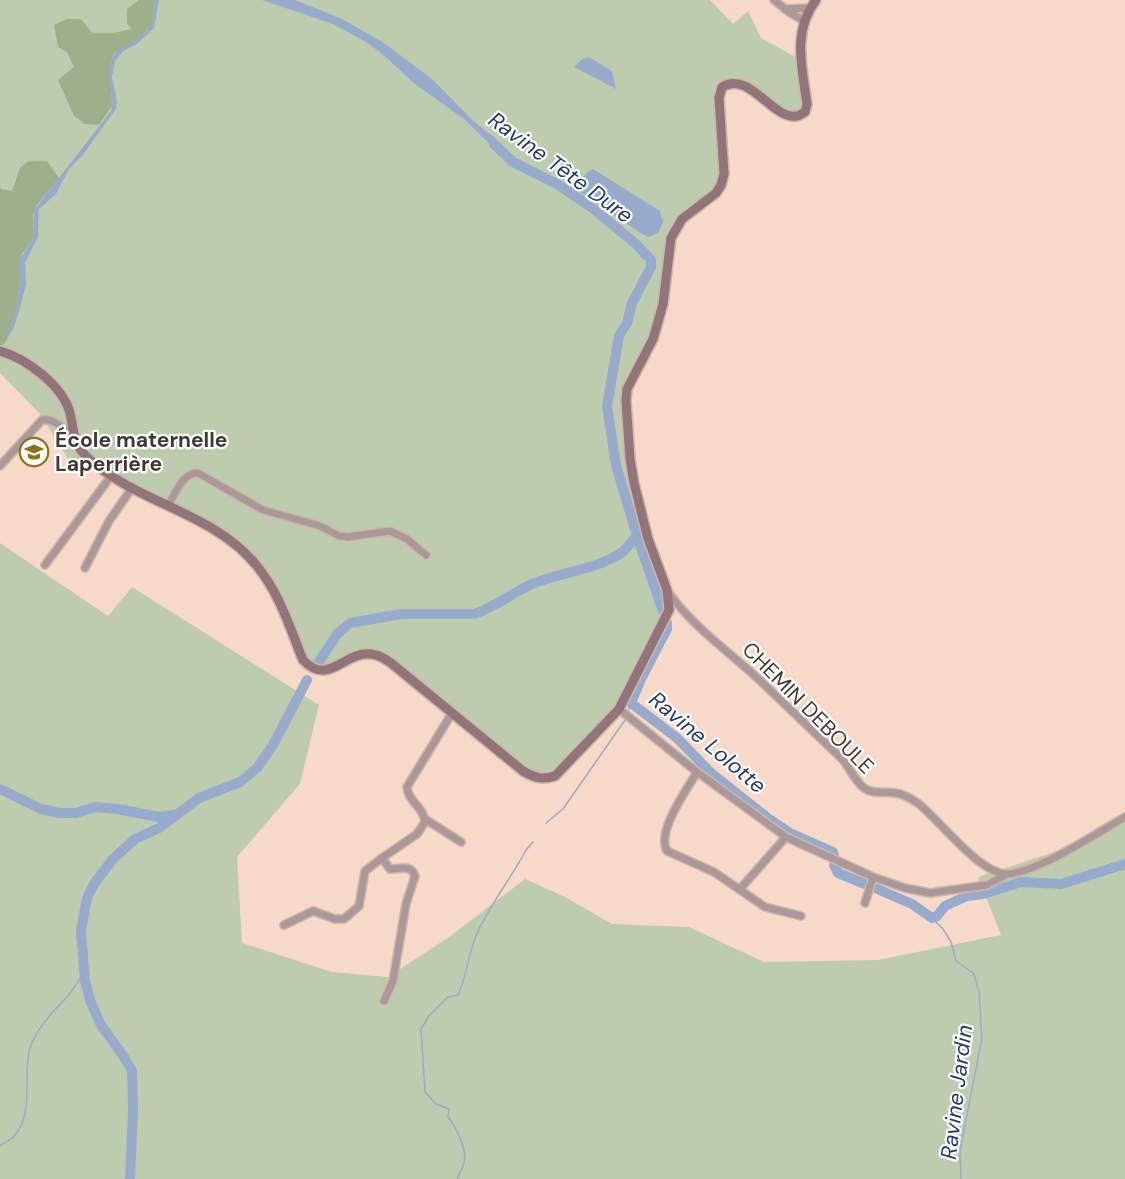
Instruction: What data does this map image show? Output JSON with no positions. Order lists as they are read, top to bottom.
{
  "streets": {
    "street": ["CHEMIN DEBOULE"]
  },
  "water": ["Ravine Tête Dure", "Ravine Lolotte", "Ravine Jardin"],
  "places": {
    "school or university": ["École maternelle Laperrière"]
  }
}
